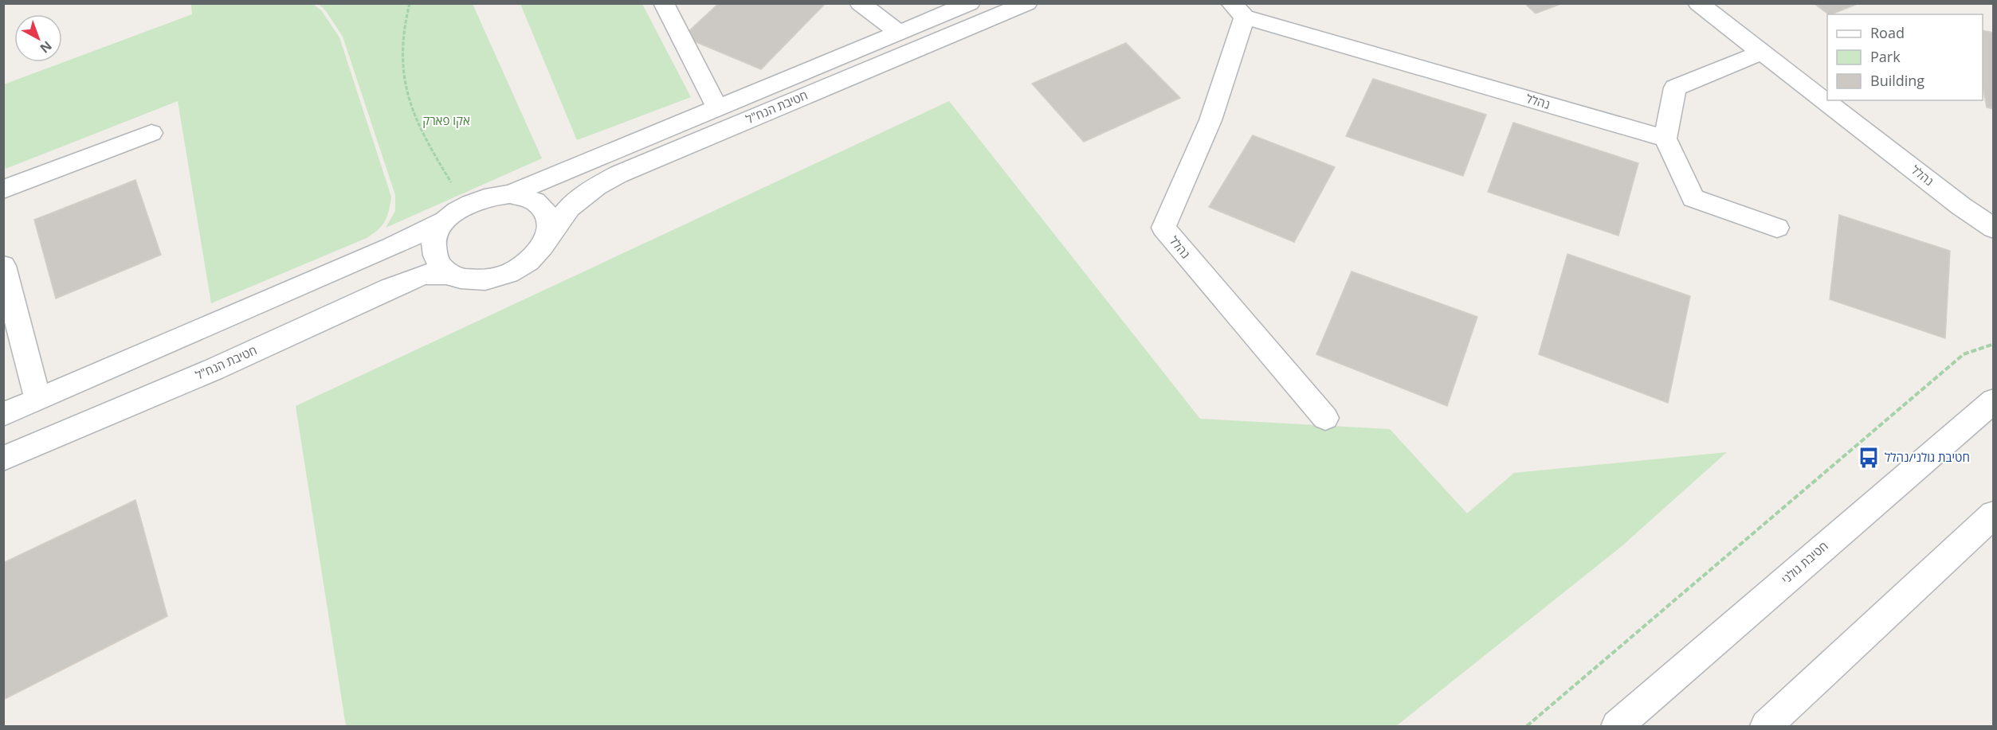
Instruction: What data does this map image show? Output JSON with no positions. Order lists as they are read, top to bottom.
{
  "streets": {
    "street": ["נהלל", "חטיבת הנח\"ל", "חטיבת גולני"]
  },
  "parks": ["אקו פארק"],
  "places": {
    "bus stop": ["חטיבת גולני/נהלל"]
  },
  "legend": ["Road", "Park", "Building"],
  "north": "bottom right"
}
